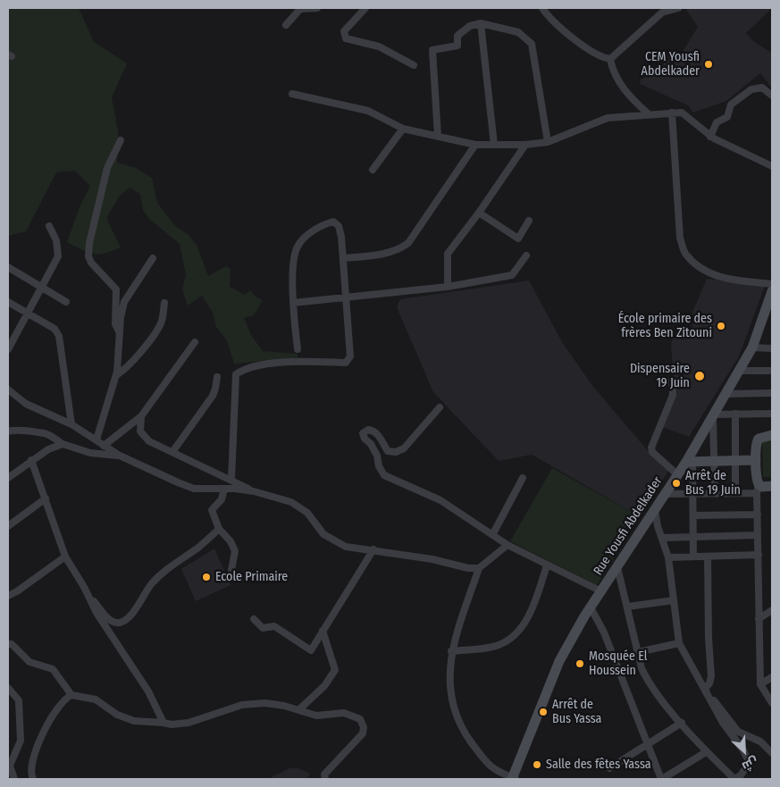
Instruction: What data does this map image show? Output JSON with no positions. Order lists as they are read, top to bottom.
{
  "streets": {
    "main road": ["Rue Yousfi Abdelkader"]
  },
  "places": [
    "CEM Yousfi Abdelkader",
    "École primaire des frères Ben Zitouni",
    "Dispensaire 19 Juin",
    "Arrêt de Bus 19 Juin",
    "Ecole Primaire",
    "Mosquée El Houssein",
    "Arrêt de Bus Yassa",
    "Salle des fêtes Yassa"
  ],
  "north": "bottom right"
}
